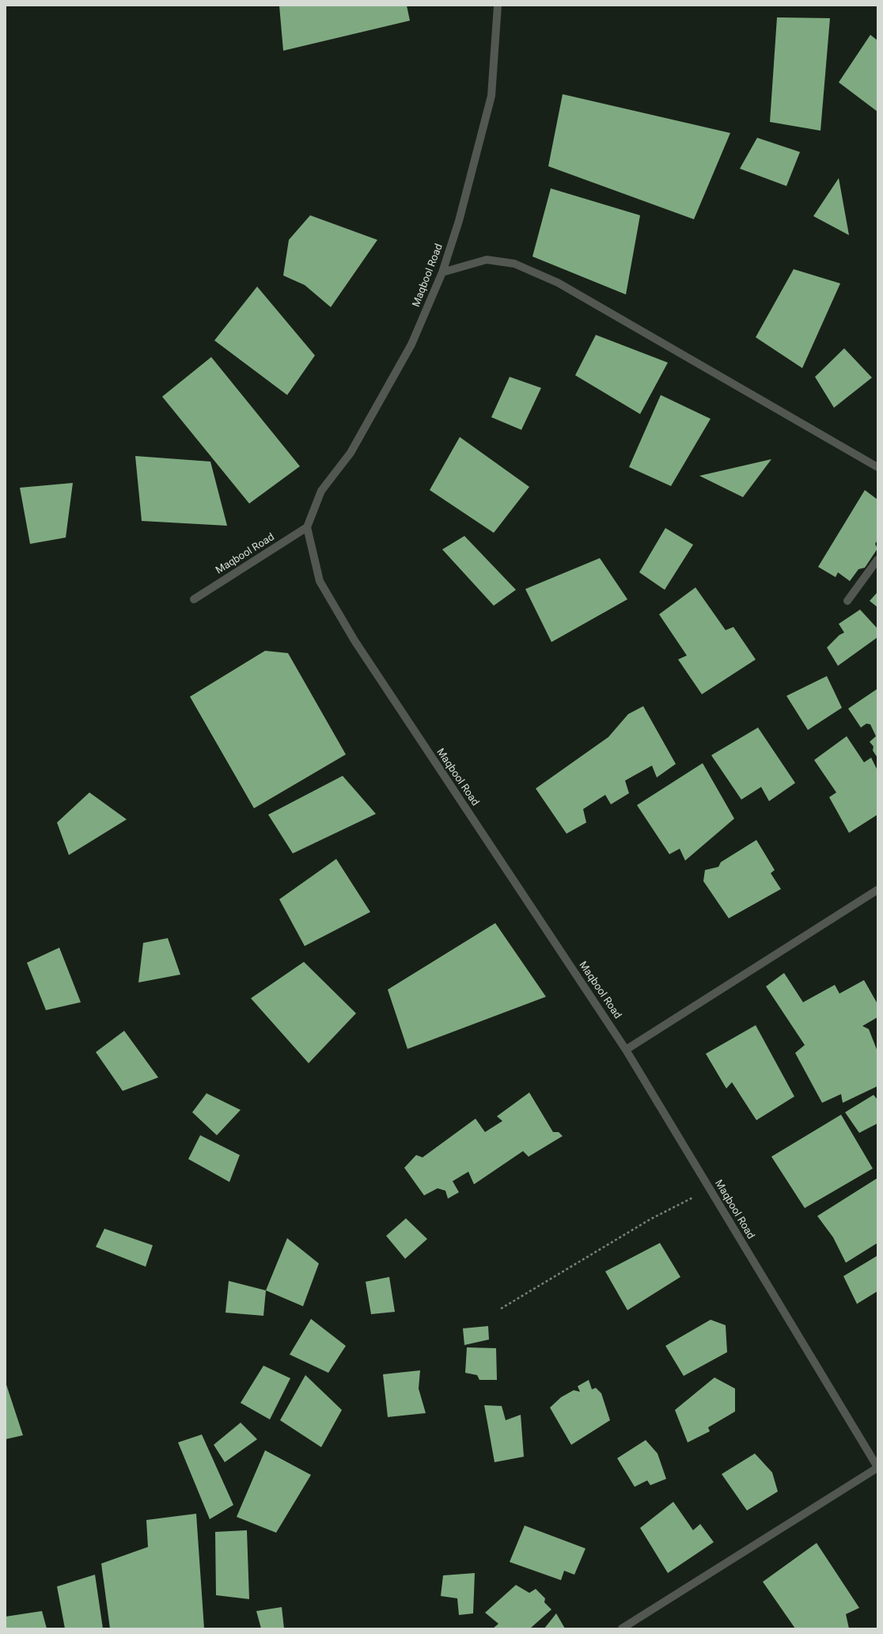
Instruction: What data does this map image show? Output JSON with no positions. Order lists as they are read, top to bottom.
{
  "streets": {
    "street": ["Maqbool Road"]
  }
}
